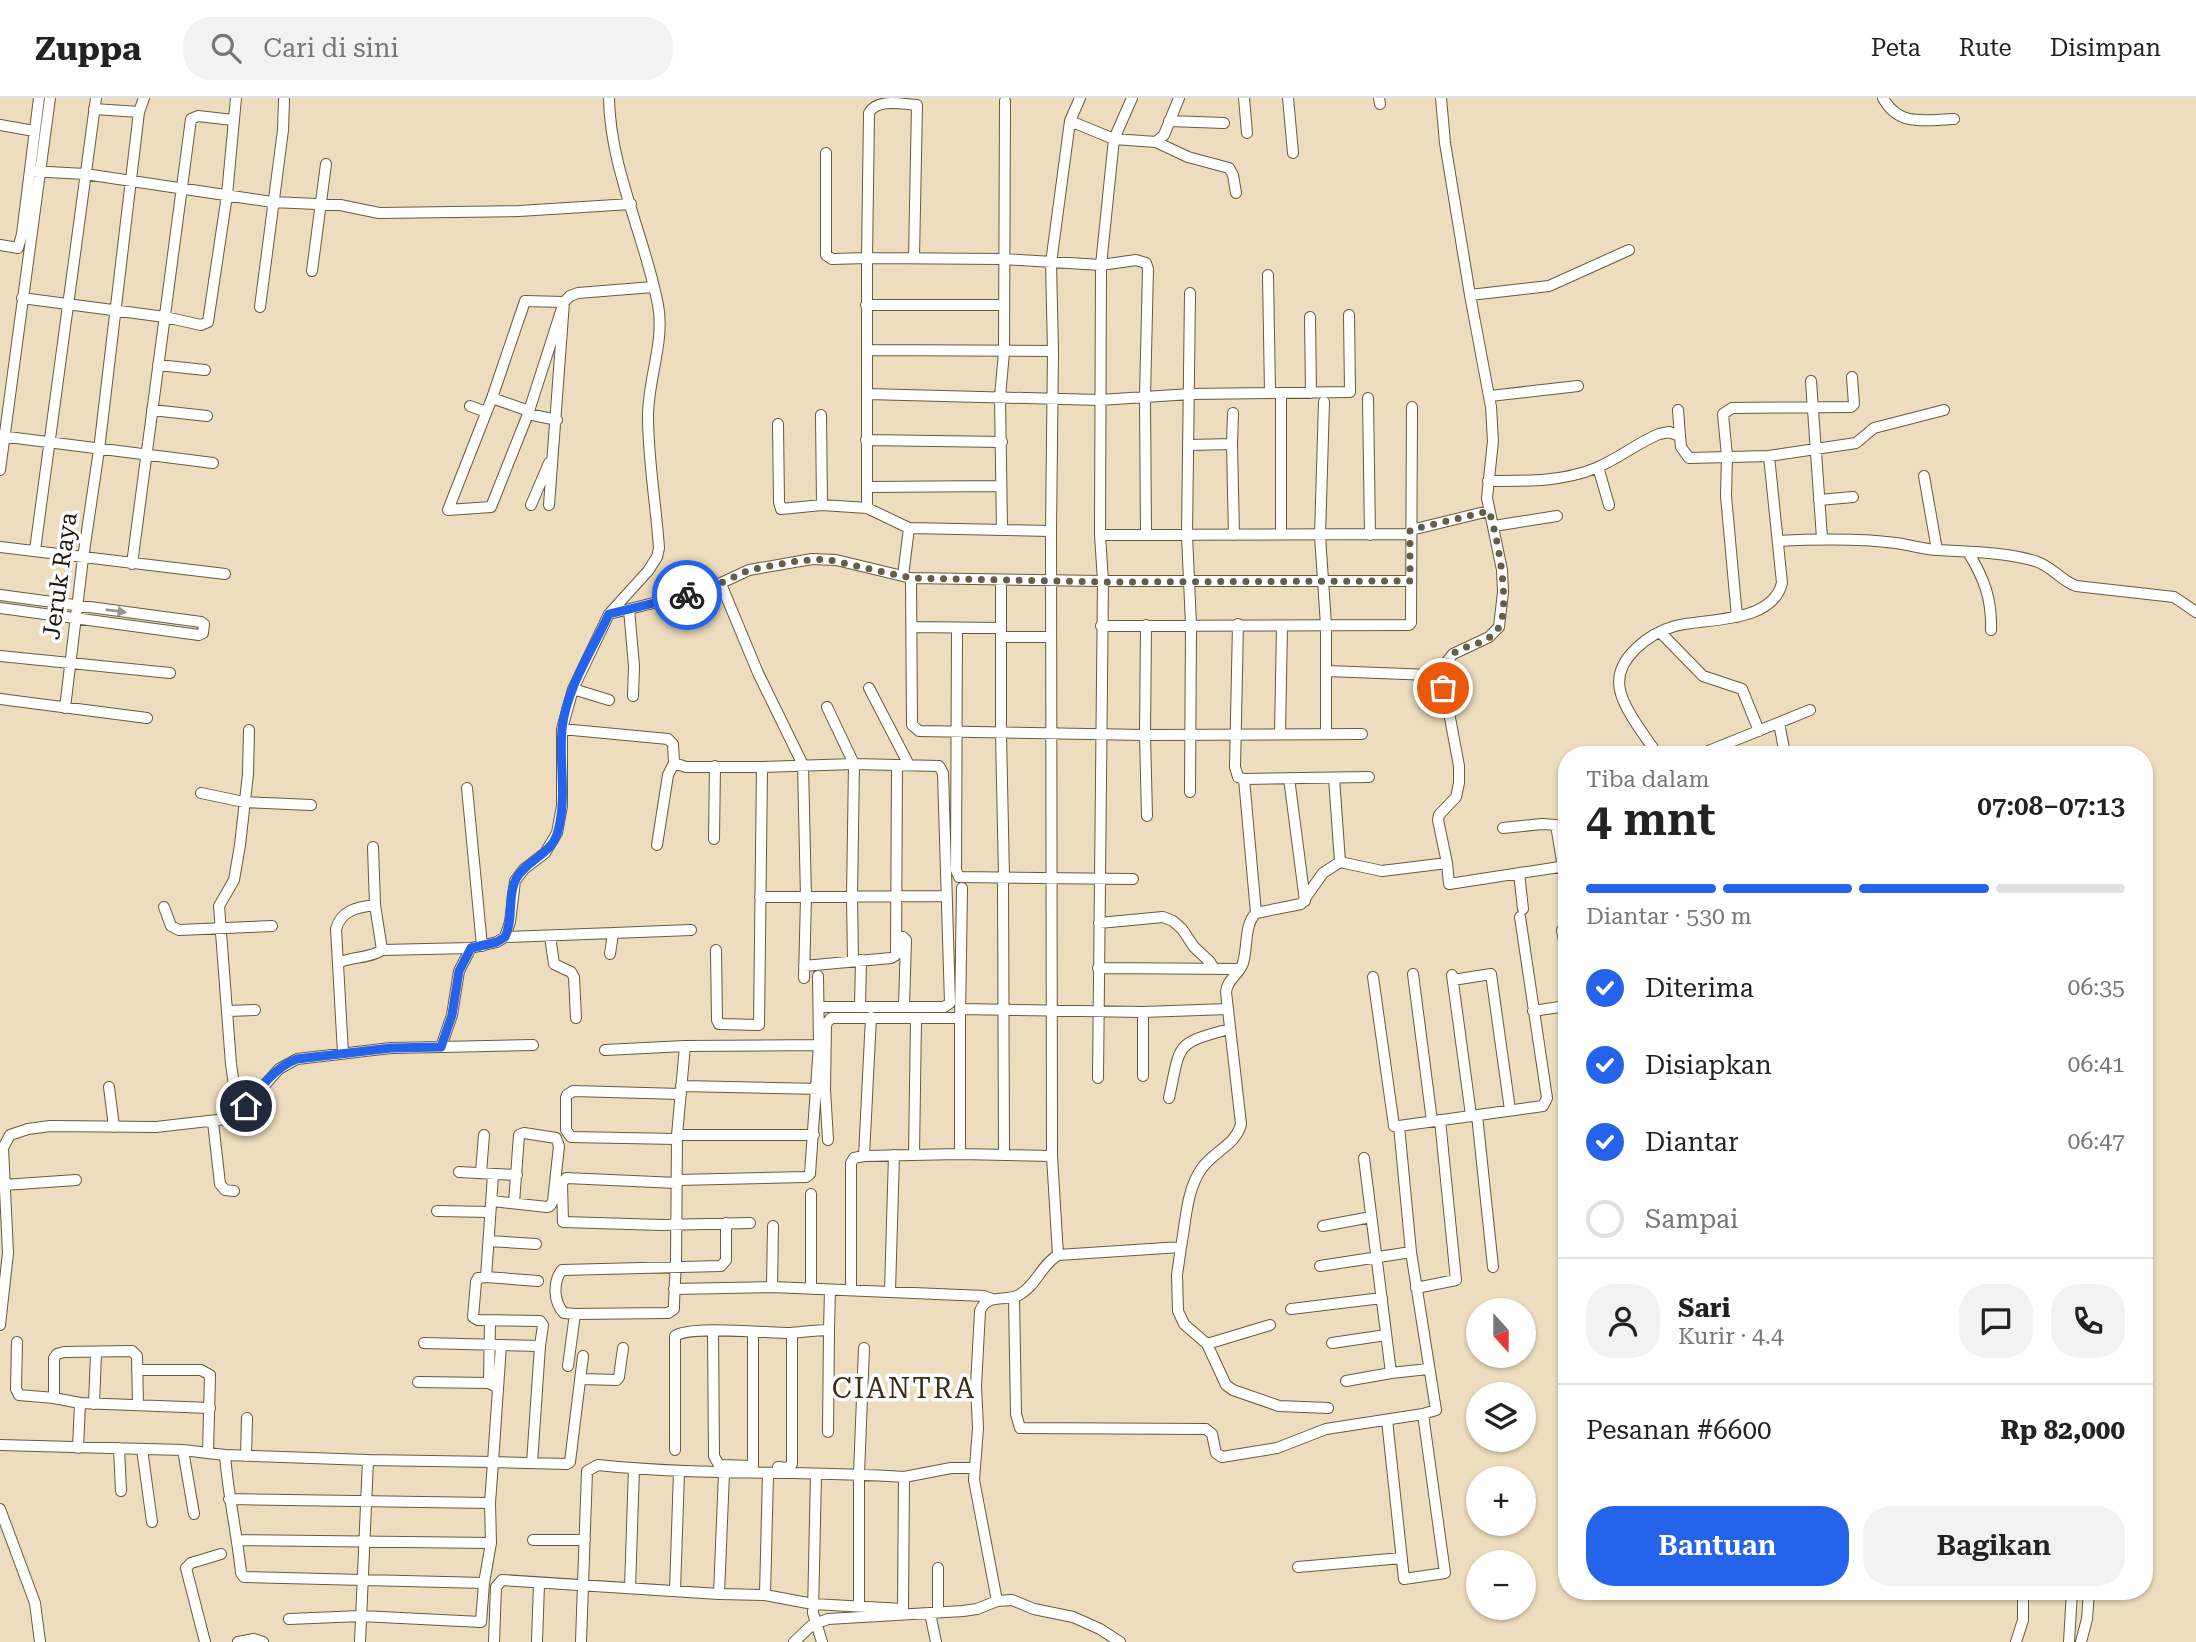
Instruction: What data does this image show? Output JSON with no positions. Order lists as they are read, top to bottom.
{
  "streets": {
    "street": ["Jeruk Raya"]
  },
  "districts": ["CIANTRA"],
  "north": "bottom",
  "page": {
    "header": "Zuppa",
    "search": "Cari di sini",
    "nav": ["Peta", "Rute", "Disimpan"],
    "heading": ["4 mnt", "Tiba dalam", "07:08–07:13"],
    "panel": [
      "Sari",
      "Kurir · 4.4",
      "Pesanan #6600",
      "Rp 82,000"
    ],
    "bar": "Diantar · 530 m",
    "list": [
      ["Diterima", "06:35"],
      ["Disiapkan", "06:41"],
      ["Diantar", "06:47"],
      "Sampai"
    ],
    "map_buttons": ["+", "−"],
    "buttons": ["Bantuan", "Bagikan"]
  }
}
